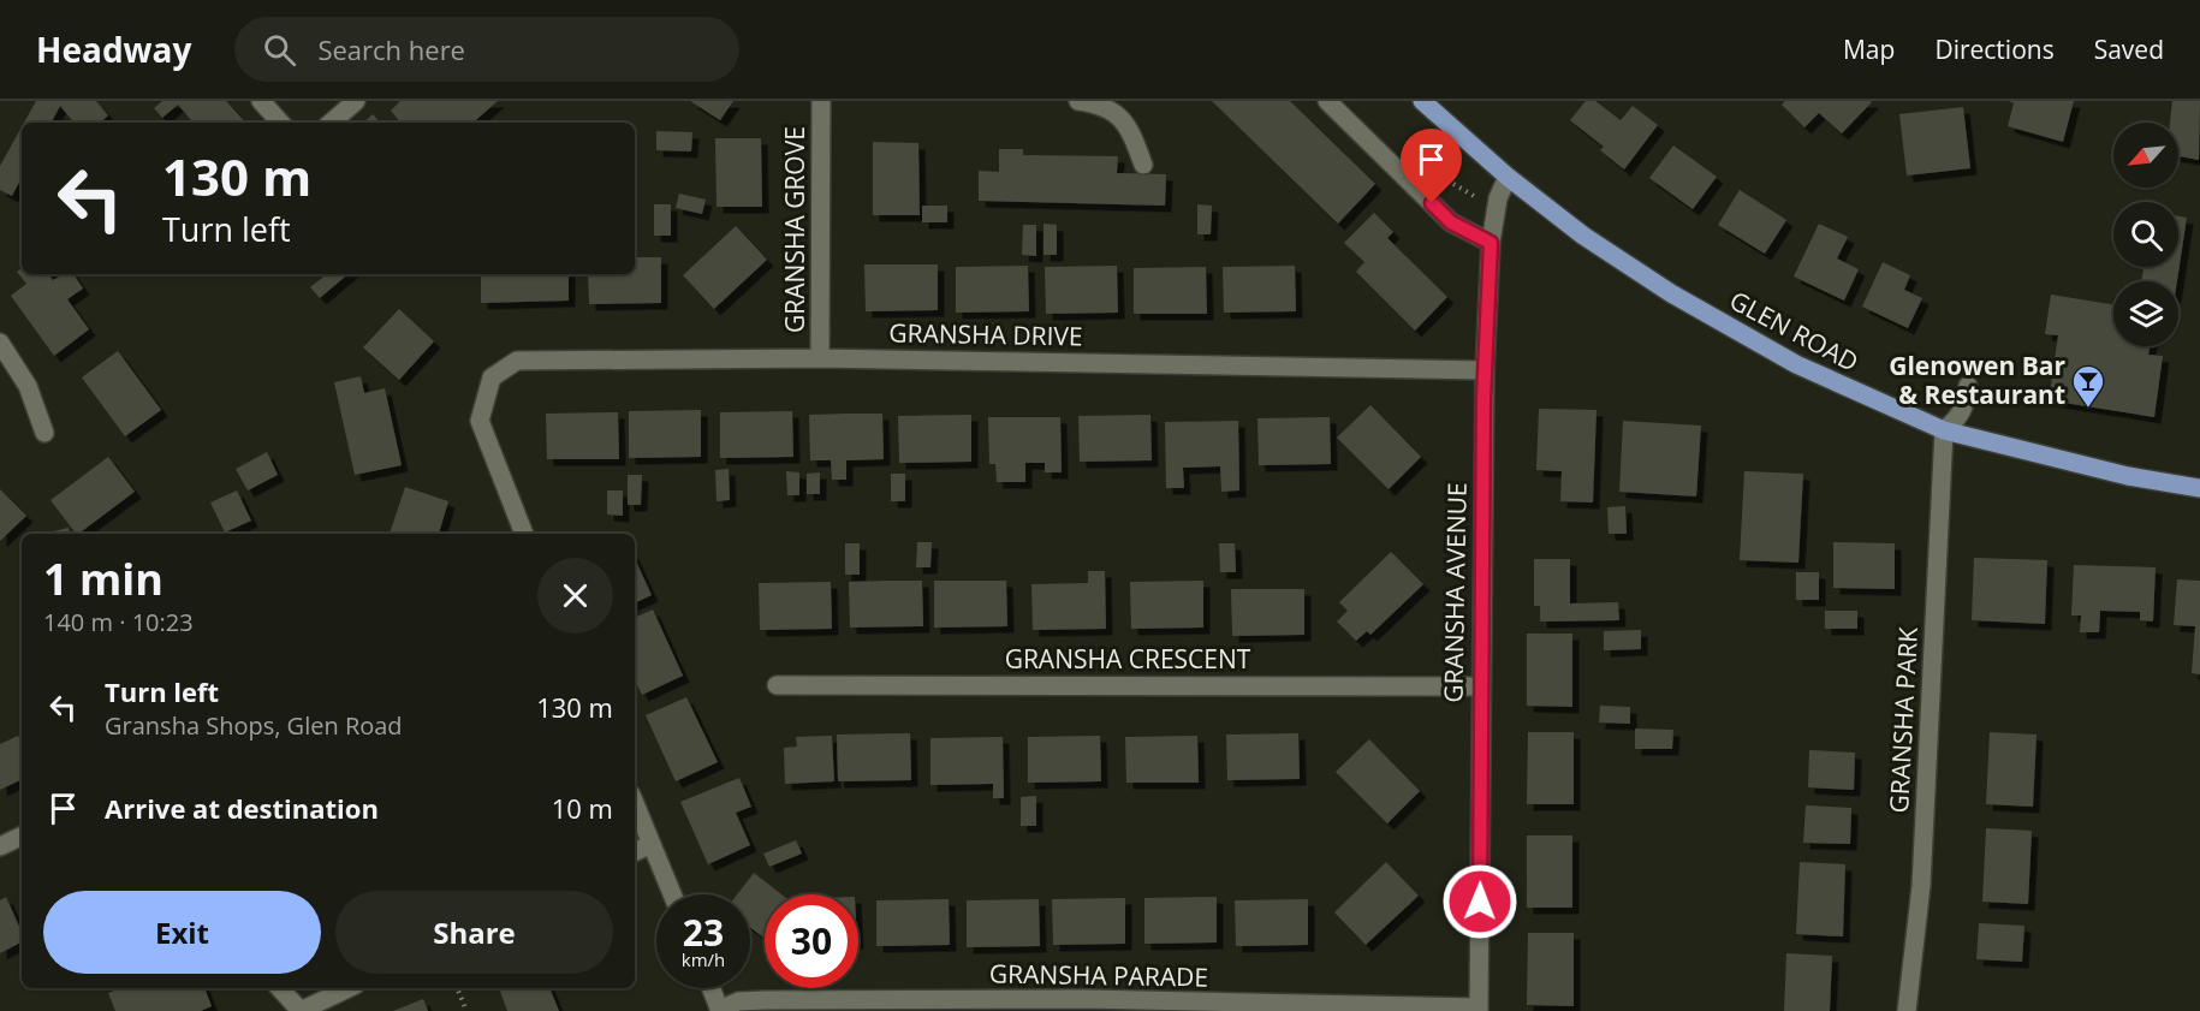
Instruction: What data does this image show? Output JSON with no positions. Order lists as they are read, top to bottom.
{
  "streets": {
    "main road": ["GLEN ROAD"],
    "street": [
      "GRANSHA GROVE",
      "GRANSHA DRIVE",
      "GRANSHA AVENUE",
      "GRANSHA CRESCENT",
      "GRANSHA PARK",
      "GRANSHA PARADE"
    ]
  },
  "crossings": [
    ["GRANSHA GROVE", "GRANSHA DRIVE"],
    ["GLEN ROAD", "GRANSHA AVENUE"],
    ["GLEN ROAD", "GRANSHA PARK"],
    ["GRANSHA DRIVE", "GRANSHA AVENUE"],
    ["GRANSHA AVENUE", "GRANSHA CRESCENT"],
    ["GRANSHA AVENUE", "GRANSHA PARADE"]
  ],
  "places": {
    "bar": ["Glenowen Bar & Restaurant"]
  },
  "north": "bottom left",
  "page": {
    "header": "Headway",
    "search": "Search here",
    "nav": ["Map", "Directions", "Saved"],
    "turn": ["130 m", "Turn left"],
    "heading": ["1 min", "140 m · 10:23"],
    "list": [
      {
        "name": "Turn left",
        "note": "Gransha Shops, Glen Road",
        "value": "130 m"
      },
      {
        "name": "Arrive at destination",
        "value": "10 m"
      }
    ],
    "buttons": ["Exit", "Share"],
    "speed": "23 km/h",
    "limit": "30"
  }
}
